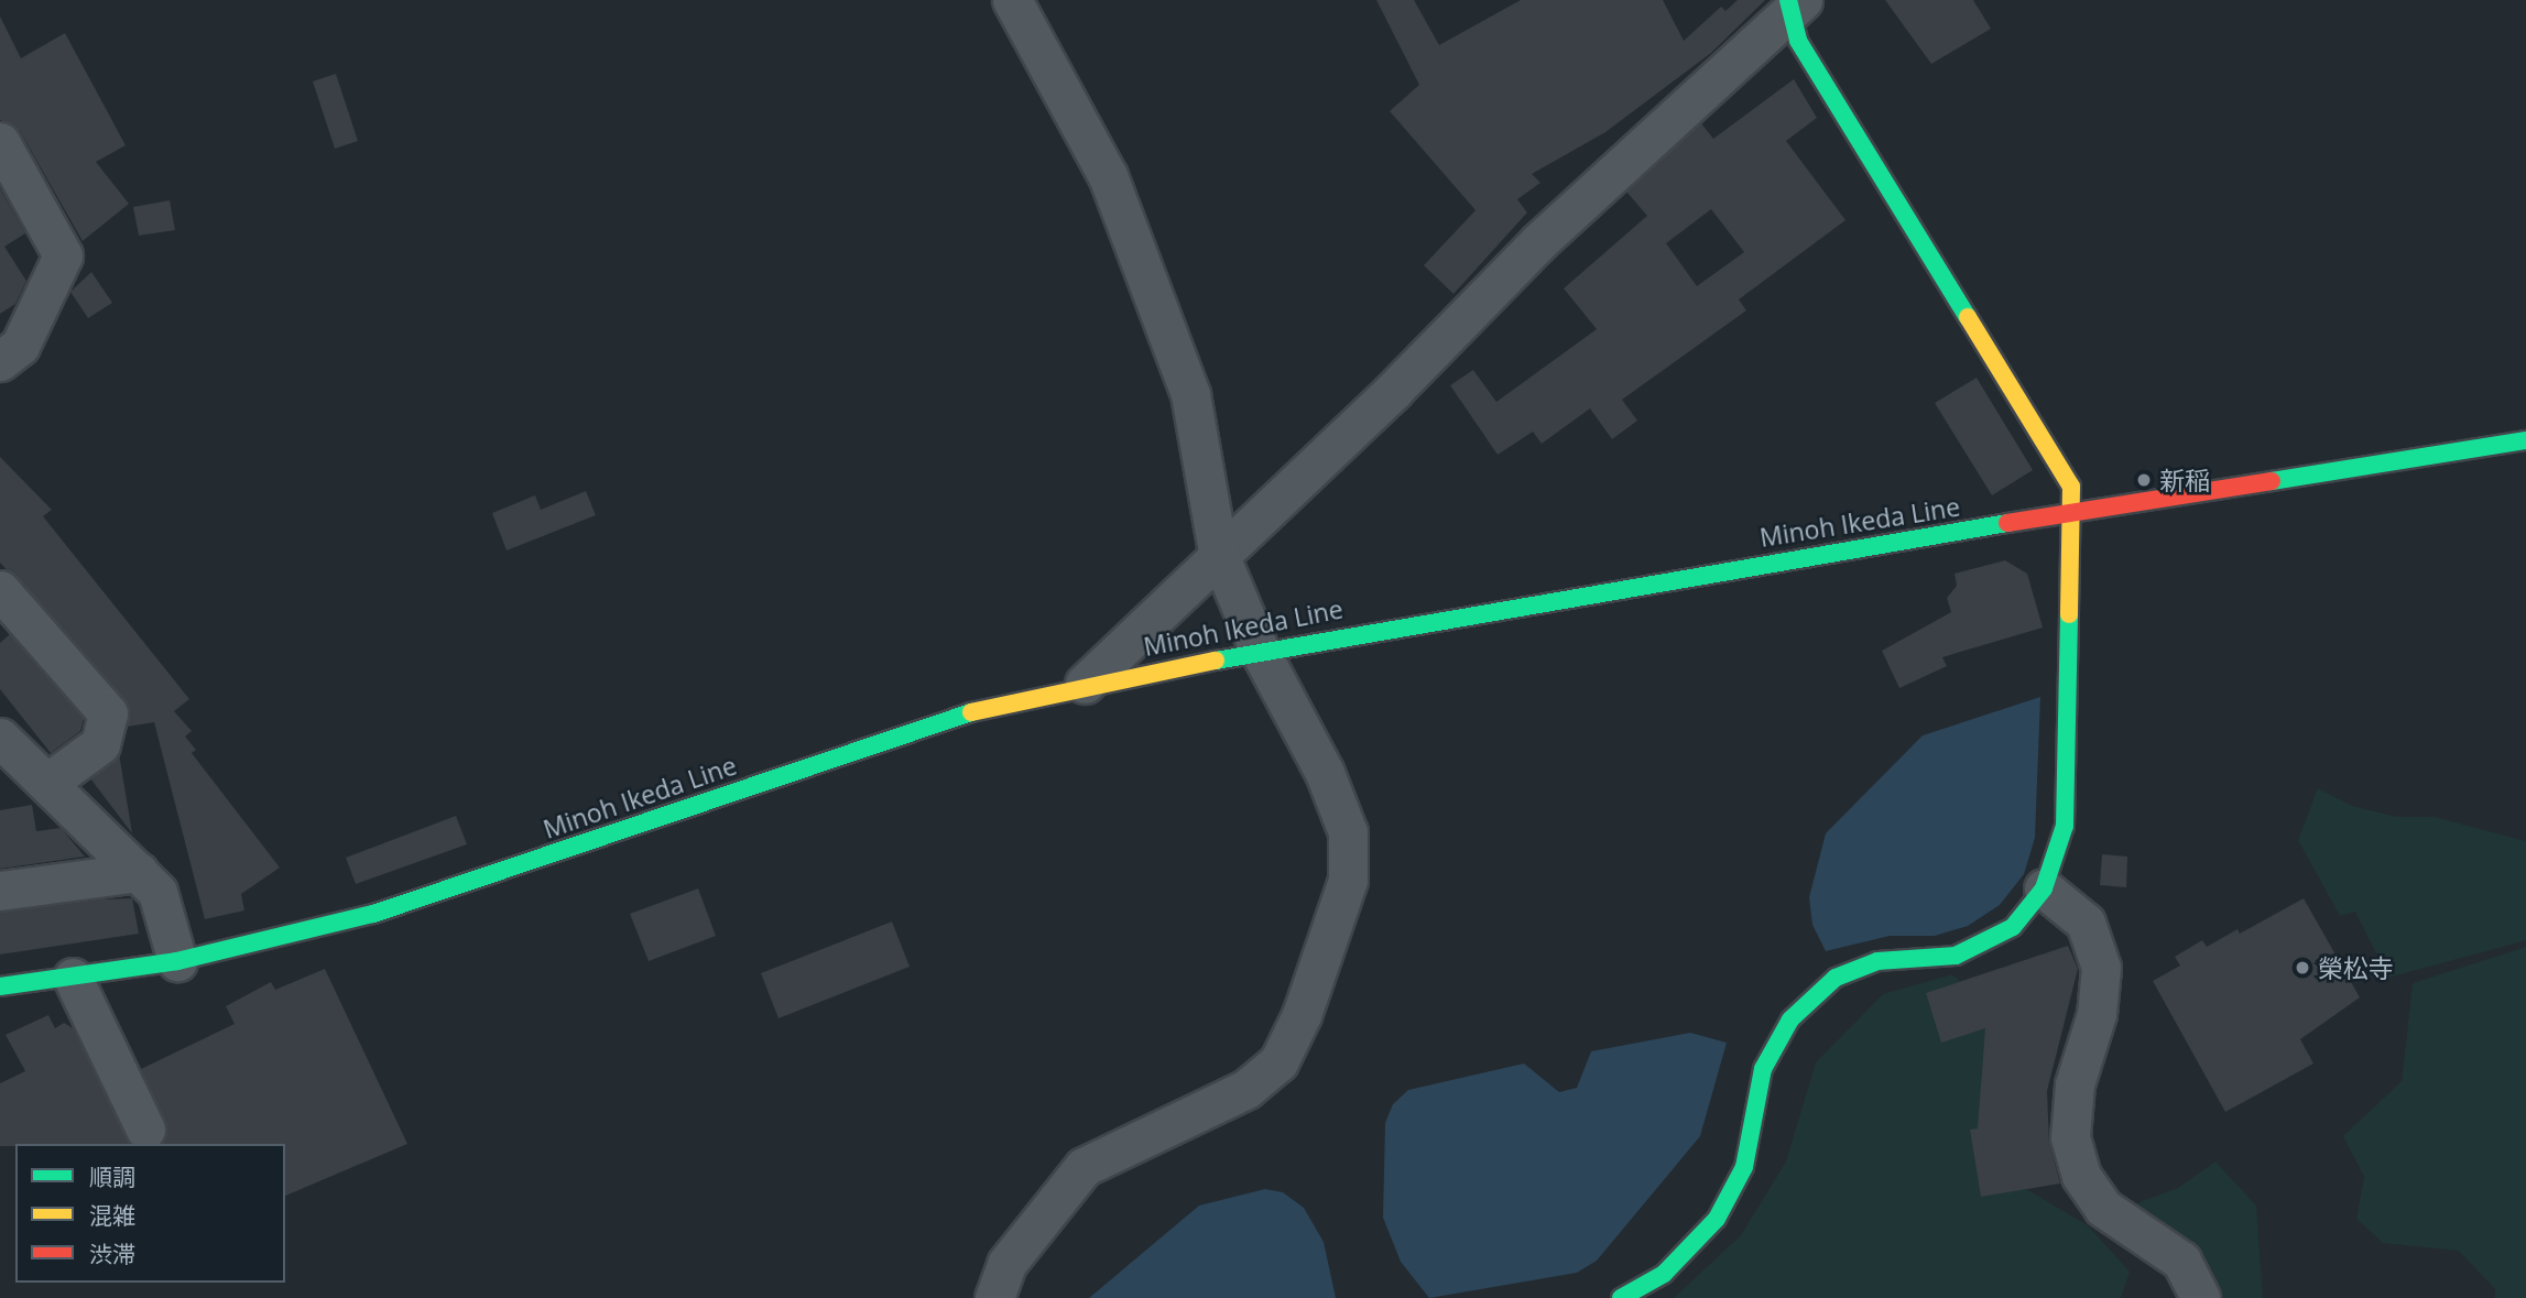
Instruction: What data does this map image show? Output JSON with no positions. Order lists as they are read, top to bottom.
{
  "streets": {
    "main road": ["Minoh Ikeda Line"]
  },
  "places": ["新稲", "榮松寺"],
  "legend": ["順調", "混雑", "渋滞"]
}
